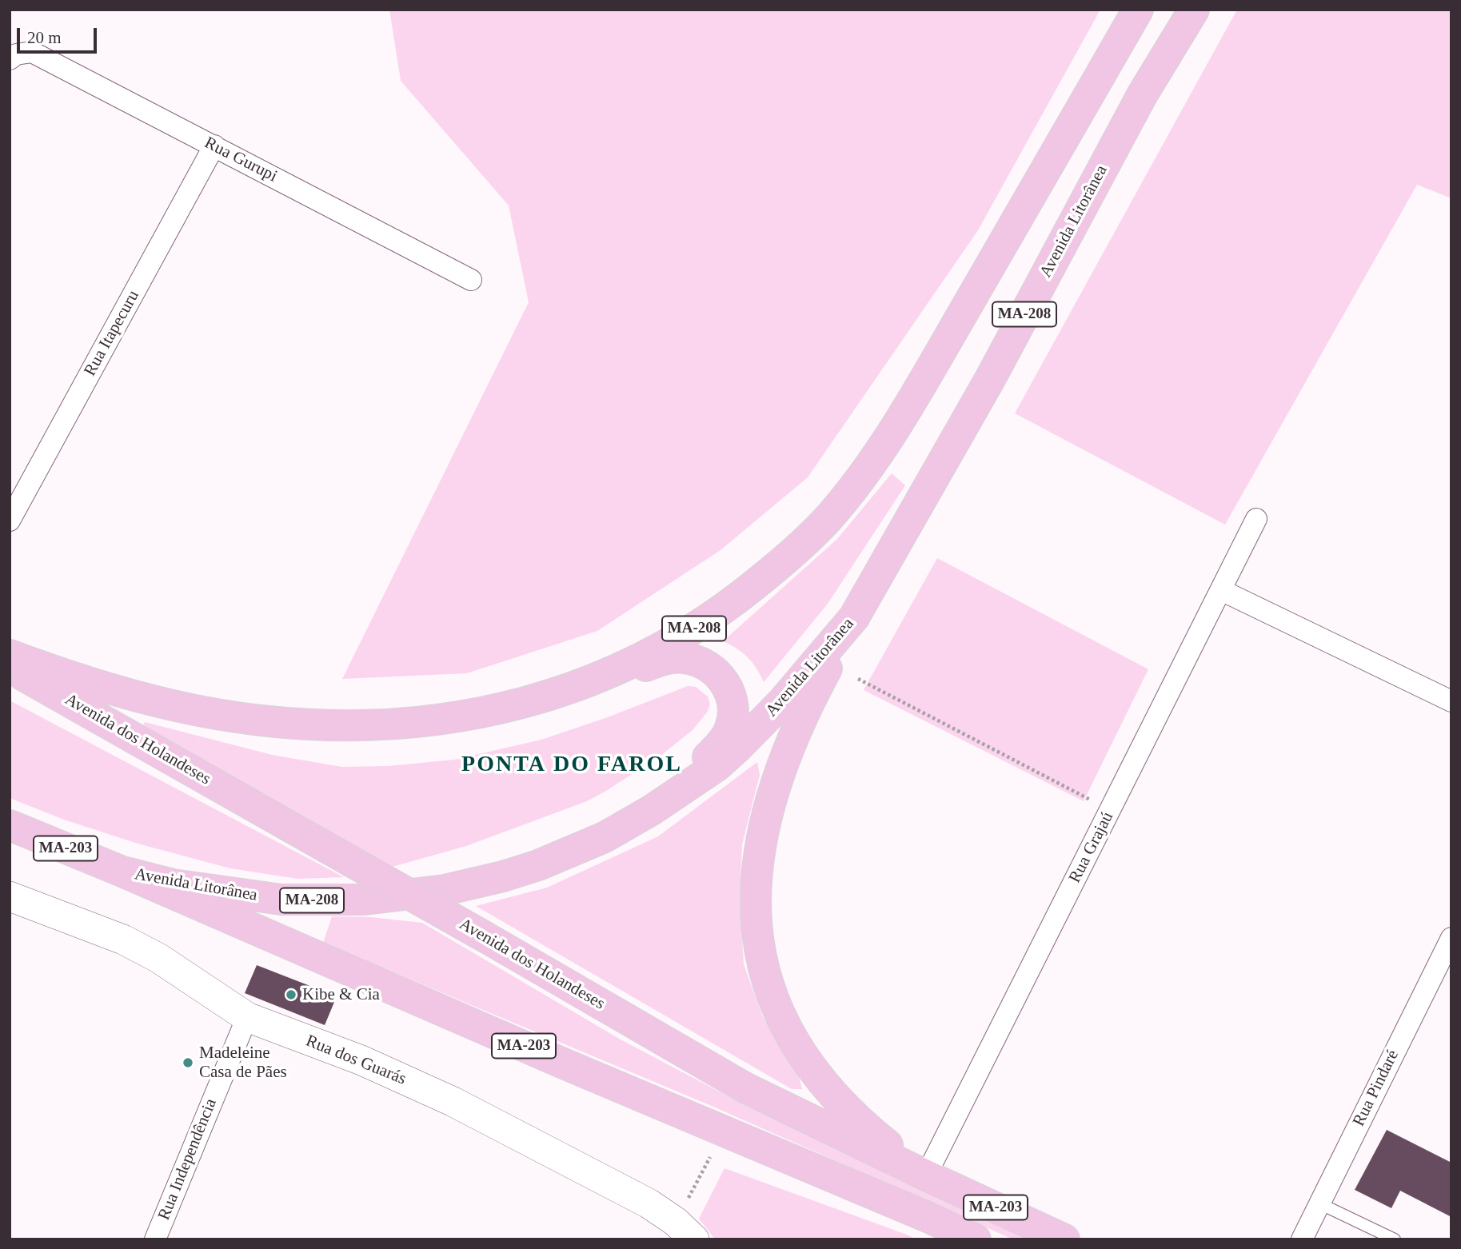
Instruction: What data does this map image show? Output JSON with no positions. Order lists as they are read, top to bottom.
{
  "streets": {
    "main road": [
      "Avenida Litorânea",
      "MA-208",
      "Avenida dos Holandeses",
      "MA-203"
    ],
    "street": [
      "Rua Gurupi",
      "Rua Itapecuru",
      "Rua Grajaú",
      "Rua dos Guarás",
      "Rua Pindaré",
      "Rua Independência"
    ]
  },
  "crossings": [
    ["Rua Gurupi", "Rua Itapecuru"],
    ["Avenida Litorânea", "MA-203"],
    ["Avenida dos Holandeses", "Rua Grajaú"],
    ["Rua dos Guarás", "Rua Independência"]
  ],
  "districts": ["PONTA DO FAROL"],
  "places": ["Kibe & Cia", "Madeleine Casa de Pães"],
  "scale_bar": "20 m"
}
